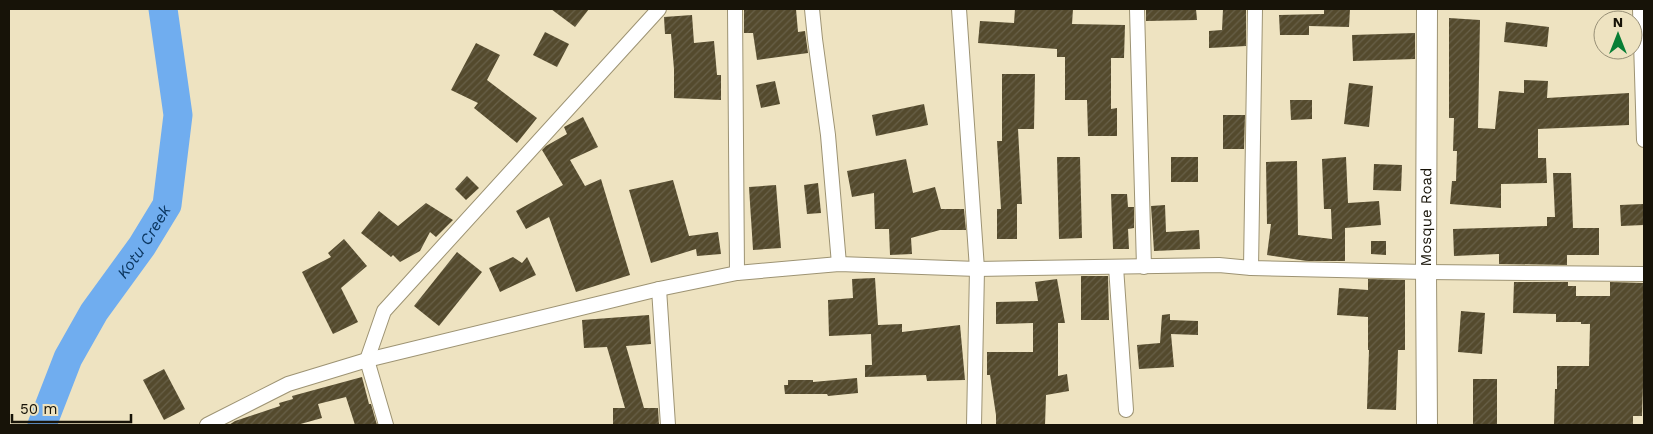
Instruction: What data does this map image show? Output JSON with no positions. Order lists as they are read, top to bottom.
{
  "streets": {
    "street": ["Mosque Road"]
  },
  "water": ["Kotu Creek"],
  "scale_bar": "50 m",
  "north": "top"
}
